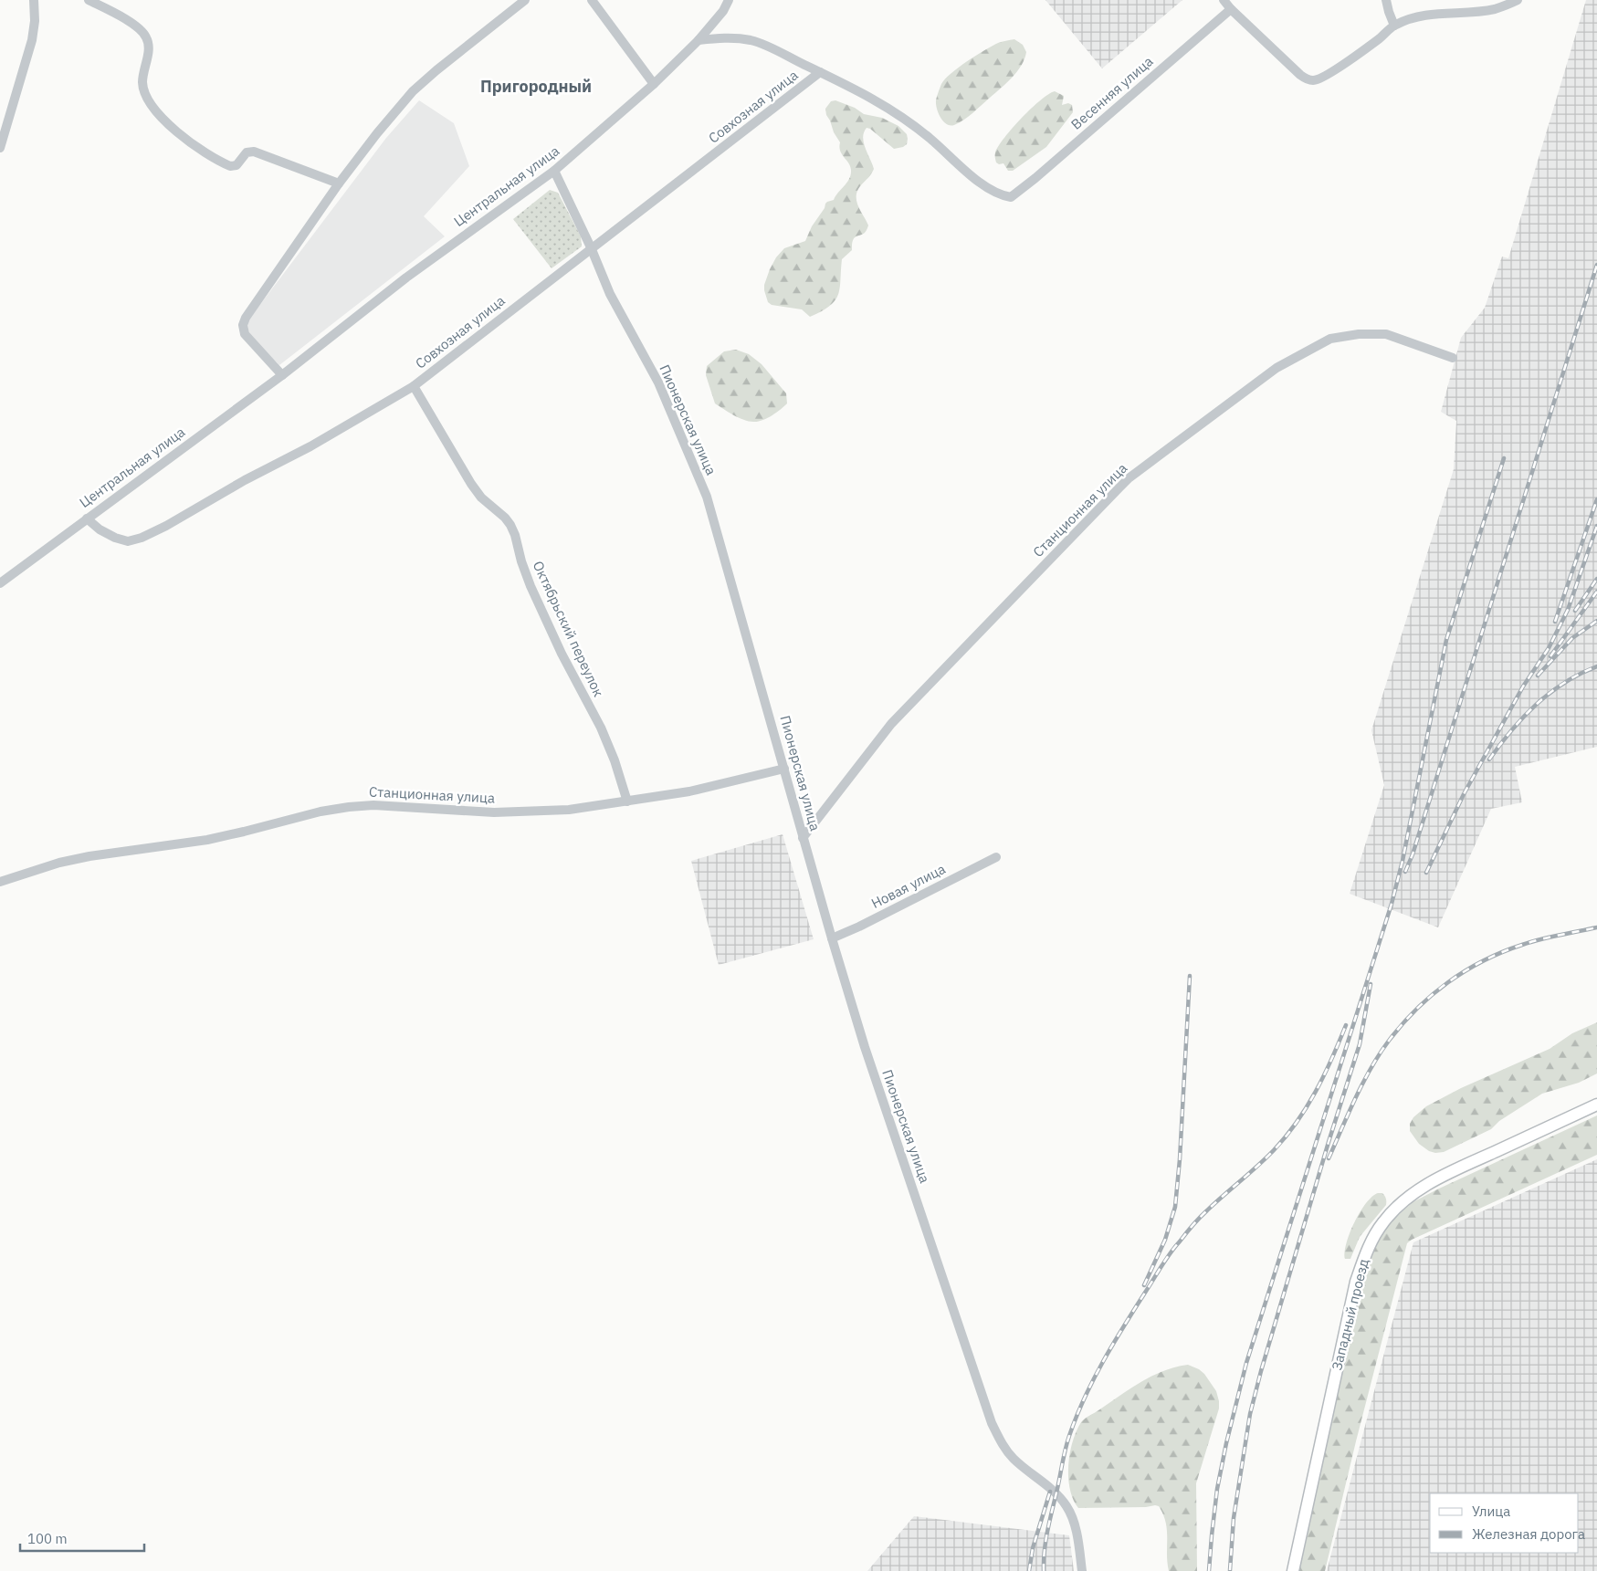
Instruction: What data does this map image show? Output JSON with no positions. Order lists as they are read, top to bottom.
{
  "streets": {
    "main road": ["Западный проезд"],
    "street": [
      "Весенняя улица",
      "Совхозная улица",
      "Центральная улица",
      "Пионерская улица",
      "Станционная улица",
      "Октябрьский переулок",
      "Новая улица"
    ]
  },
  "crossings": [
    ["Весенняя улица", "Совхозная улица"],
    ["Совхозная улица", "Центральная улица"],
    ["Совхозная улица", "Пионерская улица"],
    ["Совхозная улица", "Октябрьский переулок"],
    ["Центральная улица", "Пионерская улица"],
    ["Пионерская улица", "Станционная улица"],
    ["Пионерская улица", "Новая улица"],
    ["Станционная улица", "Октябрьский переулок"]
  ],
  "districts": ["Пригородный"],
  "legend": ["Улица", "Железная дорога"],
  "scale_bar": "100 m"
}
